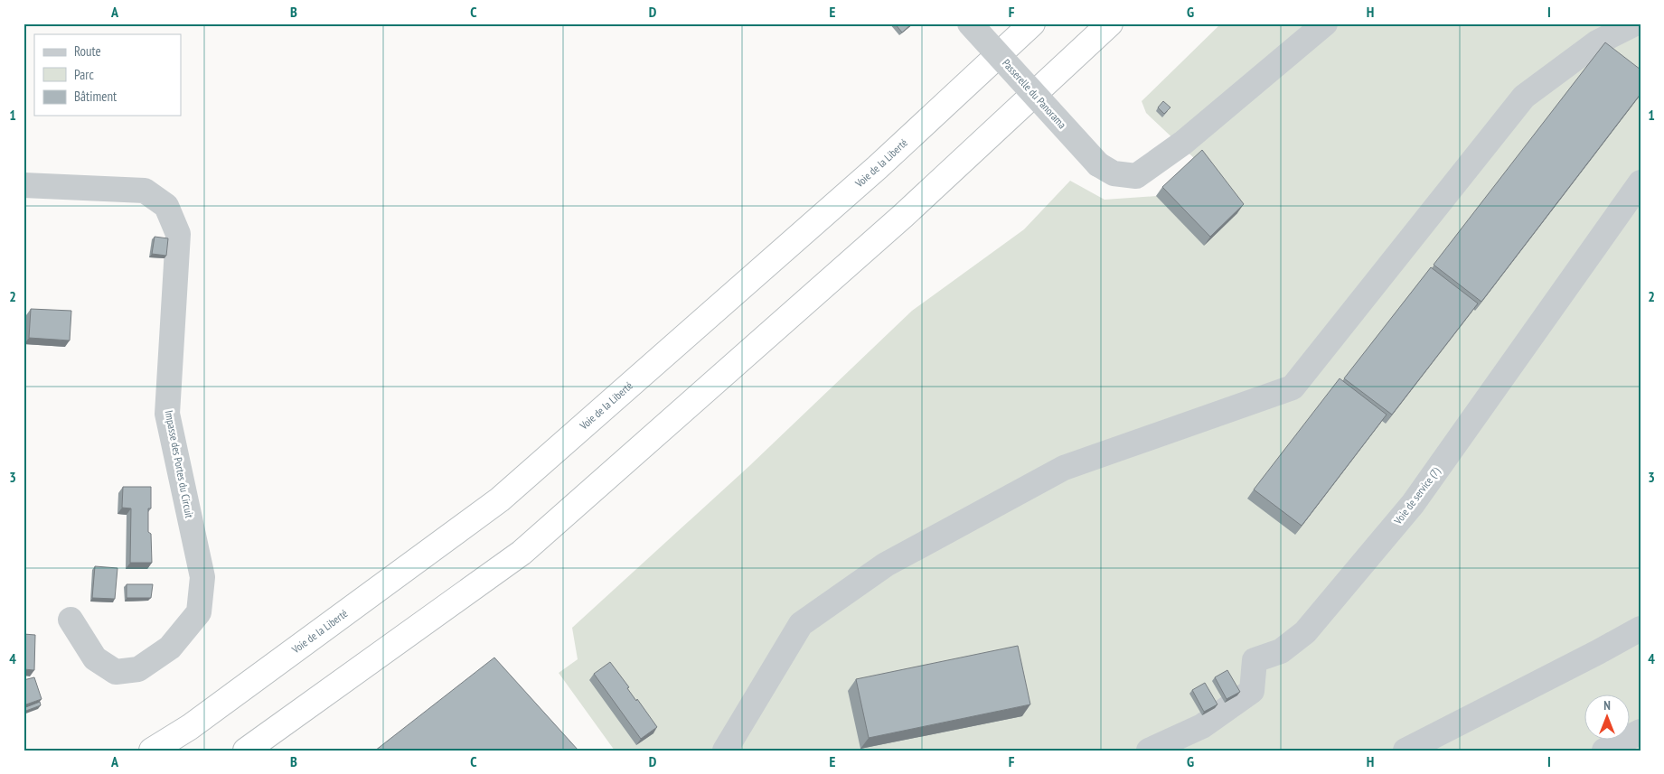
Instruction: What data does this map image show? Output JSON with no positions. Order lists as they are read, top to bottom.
{
  "streets": {
    "highway": ["Voie de la Liberté"],
    "street": ["Passerelle du Panorama", "Impasse des Portes du Circuit", "Voie de service (7)"]
  },
  "legend": ["Route", "Parc", "Bâtiment"],
  "north": "top",
  "grid": {
    "columns": [
      "A",
      "B",
      "C",
      "D",
      "E",
      "F",
      "G",
      "H",
      "I"
    ],
    "rows": [
      "1",
      "2",
      "3",
      "4"
    ]
  }
}
